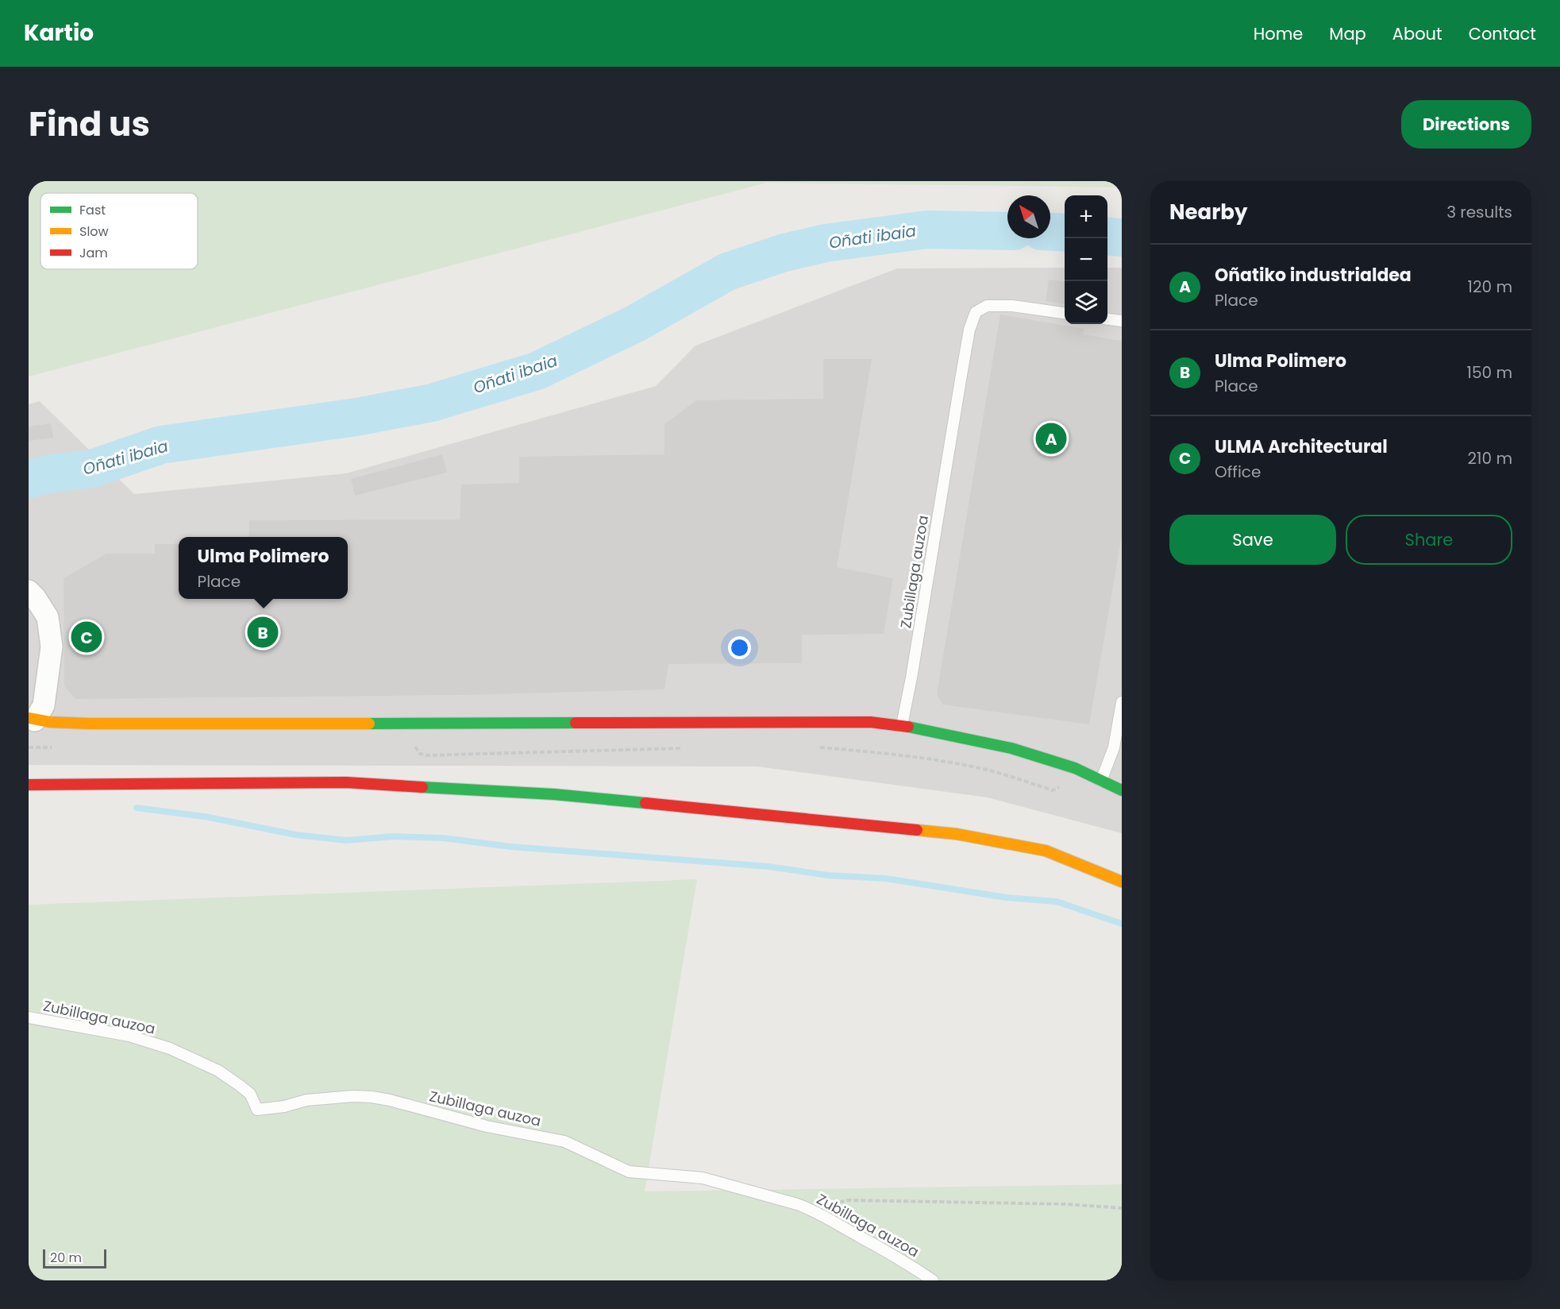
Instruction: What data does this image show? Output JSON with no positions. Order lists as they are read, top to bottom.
{
  "streets": {
    "lane": ["Zubillaga auzoa"]
  },
  "water": ["Oñati ibaia"],
  "legend": ["Fast", "Slow", "Jam"],
  "scale_bar": "20 m",
  "north": "top left",
  "page": {
    "header": "Kartio",
    "nav": [
      "Home",
      "Map",
      "About",
      "Contact"
    ],
    "title": "Find us",
    "buttons": [
      "Directions",
      ["Save", "Share"]
    ],
    "heading": ["Nearby", "3 results"],
    "map_buttons": ["+", "−"],
    "list": [
      {
        "mark": "A",
        "name": "Oñatiko industrialdea",
        "note": "Place",
        "value": "120 m"
      },
      {
        "mark": "B",
        "name": "Ulma Polimero",
        "note": "Place",
        "value": "150 m"
      },
      {
        "mark": "C",
        "name": "ULMA Architectural",
        "note": "Office",
        "value": "210 m"
      }
    ],
    "pins": ["A", "B", "C"],
    "popup": ["Ulma Polimero", "Place"],
    "scale": "20 m"
  }
}
